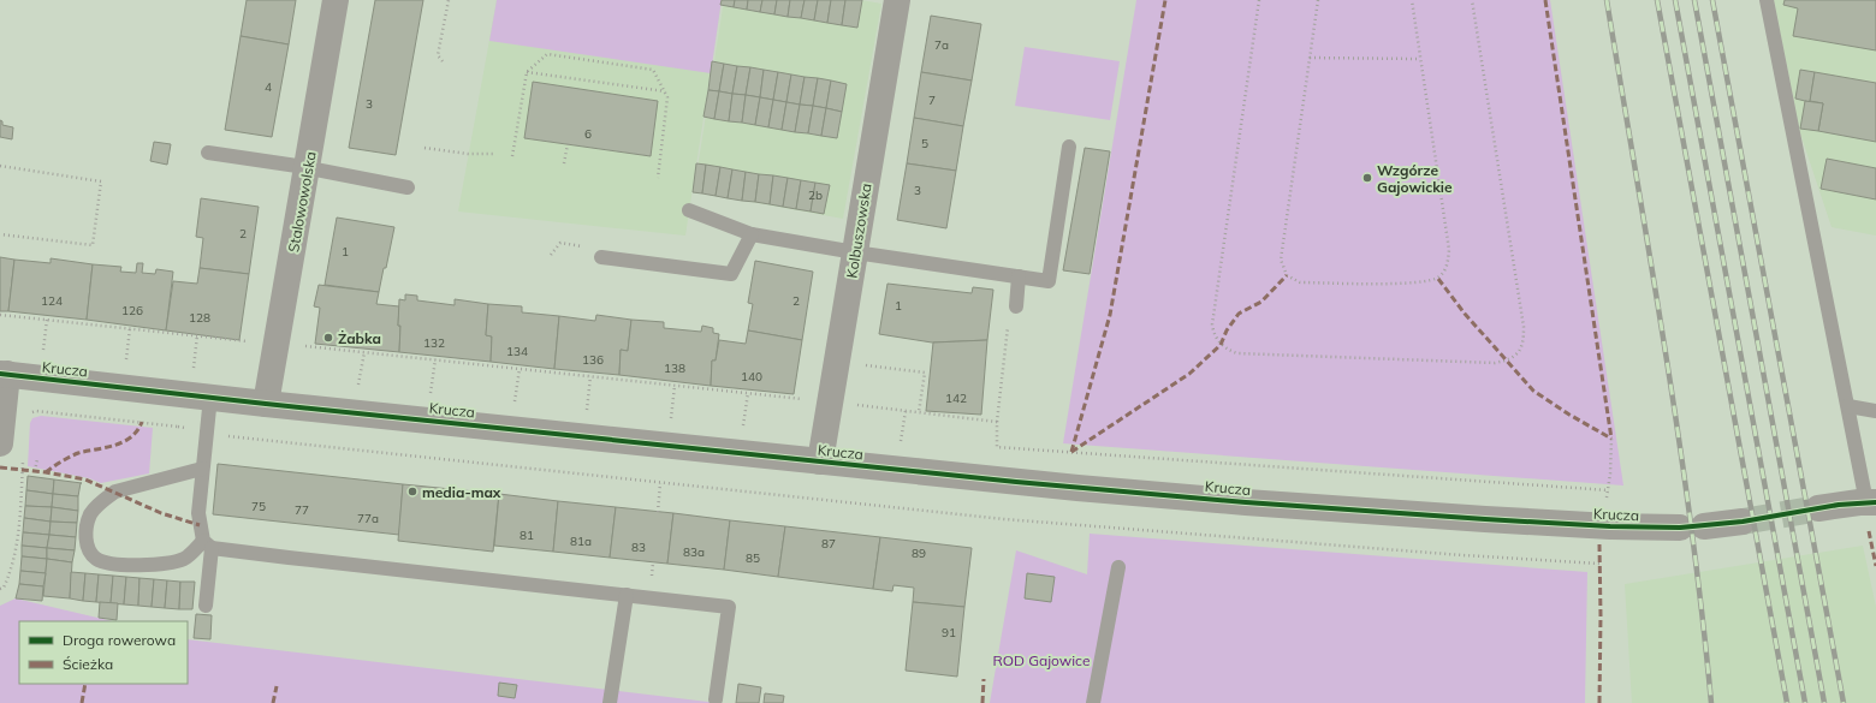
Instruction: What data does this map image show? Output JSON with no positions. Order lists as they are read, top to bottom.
{
  "streets": {
    "street": ["Stalowowolska", "Kolbuszowska", "Krucza"]
  },
  "crossings": [
    ["Stalowowolska", "Krucza"],
    ["Kolbuszowska", "Krucza"]
  ],
  "parks": ["ROD Gajowice"],
  "places": ["Wzgórze Gajowickie", "Żabka", "media-max"],
  "house_numbers": [
    "7a",
    "4",
    "7",
    "3",
    "6",
    "5",
    "3",
    "2b",
    "2",
    "1",
    "124",
    "2",
    "1",
    "126",
    "128",
    "132",
    "134",
    "136",
    "138",
    "140",
    "142",
    "75",
    "77",
    "77a",
    "81",
    "81a",
    "87",
    "83",
    "83a",
    "89",
    "85",
    "91"
  ],
  "legend": ["Droga rowerowa", "Ścieżka"]
}
